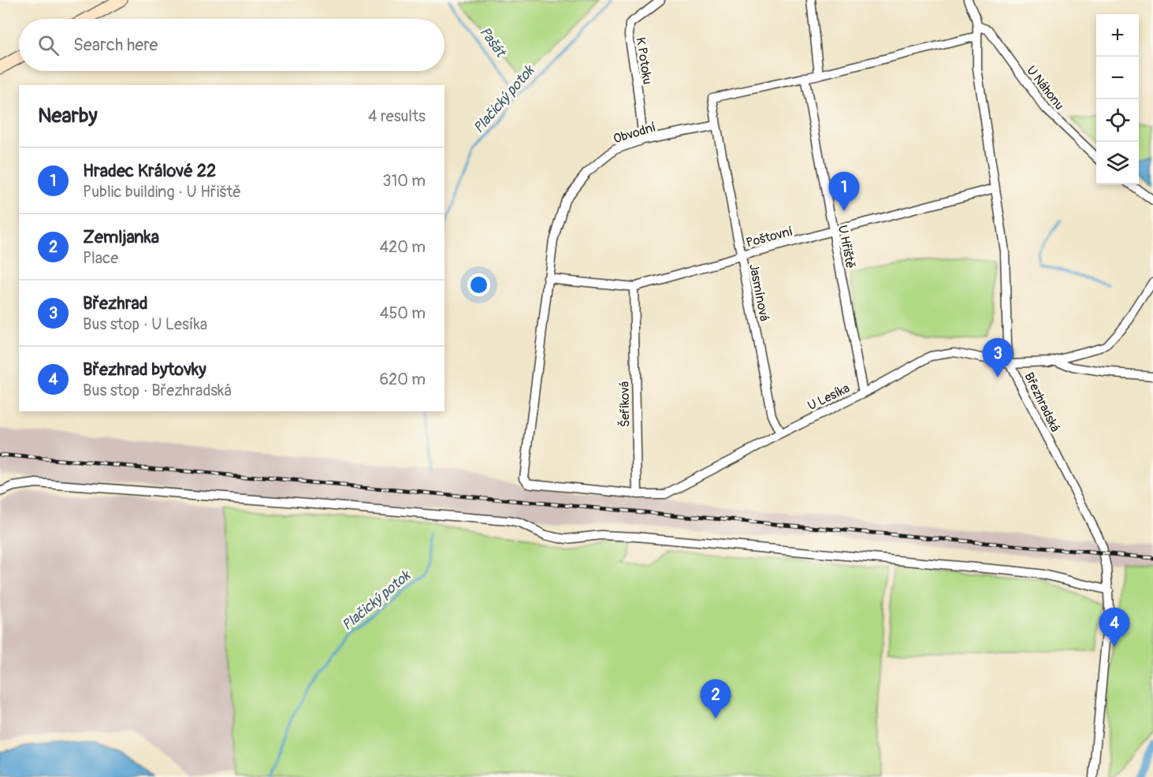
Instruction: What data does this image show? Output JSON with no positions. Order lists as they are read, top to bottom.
{
  "streets": {
    "street": [
      "K Potoku",
      "U Náhonu",
      "Obvodní",
      "Poštovní",
      "U Hřiště",
      "Jasmínová",
      "U Lesíka",
      "Březhradská",
      "Šeříková"
    ]
  },
  "crossings": [
    ["K Potoku", "Obvodní"],
    ["U Náhonu", "Březhradská"],
    ["Obvodní", "Poštovní"],
    ["Obvodní", "Jasmínová"],
    ["Obvodní", "U Lesíka"],
    ["Obvodní", "Šeříková"],
    ["Poštovní", "U Hřiště"],
    ["Poštovní", "Jasmínová"],
    ["Poštovní", "Březhradská"],
    ["Poštovní", "Šeříková"],
    ["U Hřiště", "U Lesíka"],
    ["Jasmínová", "U Lesíka"],
    ["U Lesíka", "Březhradská"],
    ["U Lesíka", "Šeříková"]
  ],
  "water": ["Pašát", "Plačický potok"],
  "page": {
    "map_buttons": ["+", "−"],
    "search": "Search here",
    "heading": ["Nearby", "4 results"],
    "list": [
      {
        "mark": "1",
        "name": "Hradec Králové 22",
        "note": "Public building · U Hřiště",
        "value": "310 m"
      },
      {
        "mark": "2",
        "name": "Zemljanka",
        "note": "Place",
        "value": "420 m"
      },
      {
        "mark": "3",
        "name": "Březhrad",
        "note": "Bus stop · U Lesíka",
        "value": "450 m"
      },
      {
        "mark": "4",
        "name": "Březhrad bytovky",
        "note": "Bus stop · Březhradská",
        "value": "620 m"
      }
    ],
    "pins": [
      "1",
      "3",
      "4",
      "2"
    ]
  }
}
